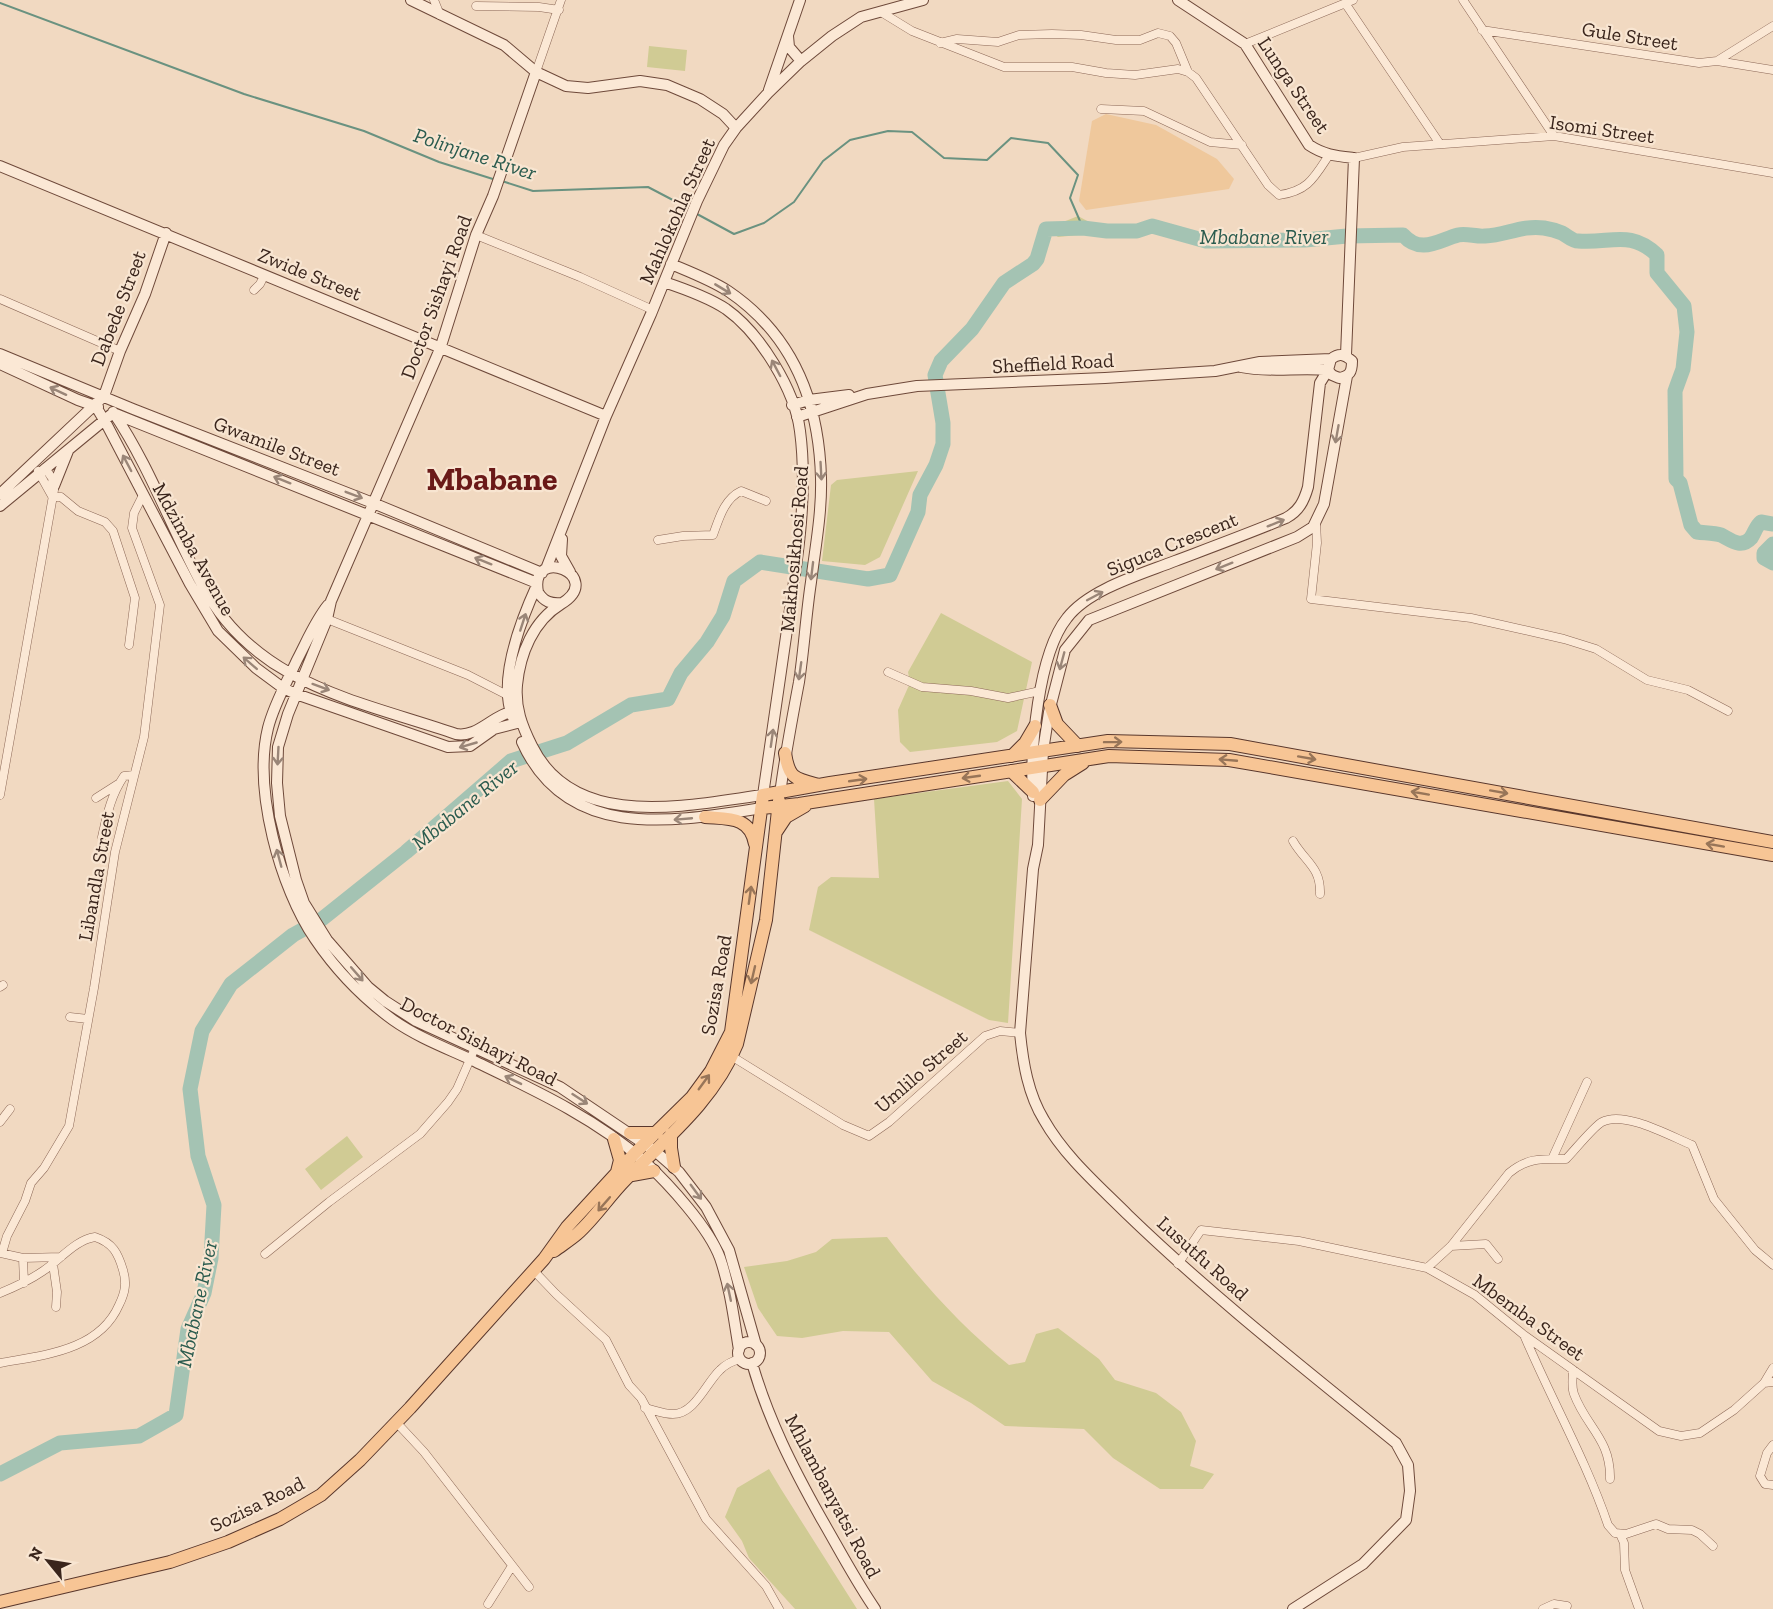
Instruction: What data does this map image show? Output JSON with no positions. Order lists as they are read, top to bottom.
{
  "streets": {
    "main road": [
      "Lunga Street",
      "Mahlokohla Street",
      "Zwide Street",
      "Doctor Sishayi Road",
      "Dabede Street",
      "Sheffield Road",
      "Gwamile Street",
      "Siguca Crescent",
      "Mdzimba Avenue",
      "Makhosikhosi Road",
      "Sozisa Road",
      "Lusutfu Road",
      "Mhlambanyatsi Road"
    ],
    "street": [
      "Gule Street",
      "Isomi Street",
      "Libandla Street",
      "Umlilo Street",
      "Mbemba Street"
    ]
  },
  "crossings": [
    ["Lunga Street", "Isomi Street"],
    ["Mahlokohla Street", "Zwide Street"],
    ["Mahlokohla Street", "Gwamile Street"],
    ["Mahlokohla Street", "Makhosikhosi Road"],
    ["Zwide Street", "Doctor Sishayi Road"],
    ["Zwide Street", "Dabede Street"],
    ["Doctor Sishayi Road", "Gwamile Street"],
    ["Doctor Sishayi Road", "Mdzimba Avenue"],
    ["Doctor Sishayi Road", "Sozisa Road"],
    ["Dabede Street", "Gwamile Street"],
    ["Dabede Street", "Mdzimba Avenue"],
    ["Sheffield Road", "Makhosikhosi Road"],
    ["Gwamile Street", "Mdzimba Avenue"],
    ["Siguca Crescent", "Lusutfu Road"],
    ["Mdzimba Avenue", "Libandla Street"],
    ["Makhosikhosi Road", "Sozisa Road"],
    ["Sozisa Road", "Umlilo Street"],
    ["Umlilo Street", "Lusutfu Road"],
    ["Lusutfu Road", "Mbemba Street"]
  ],
  "districts": ["Mbabane"],
  "water": ["Polinjane River", "Mbabane River"],
  "north": "top left"
}
